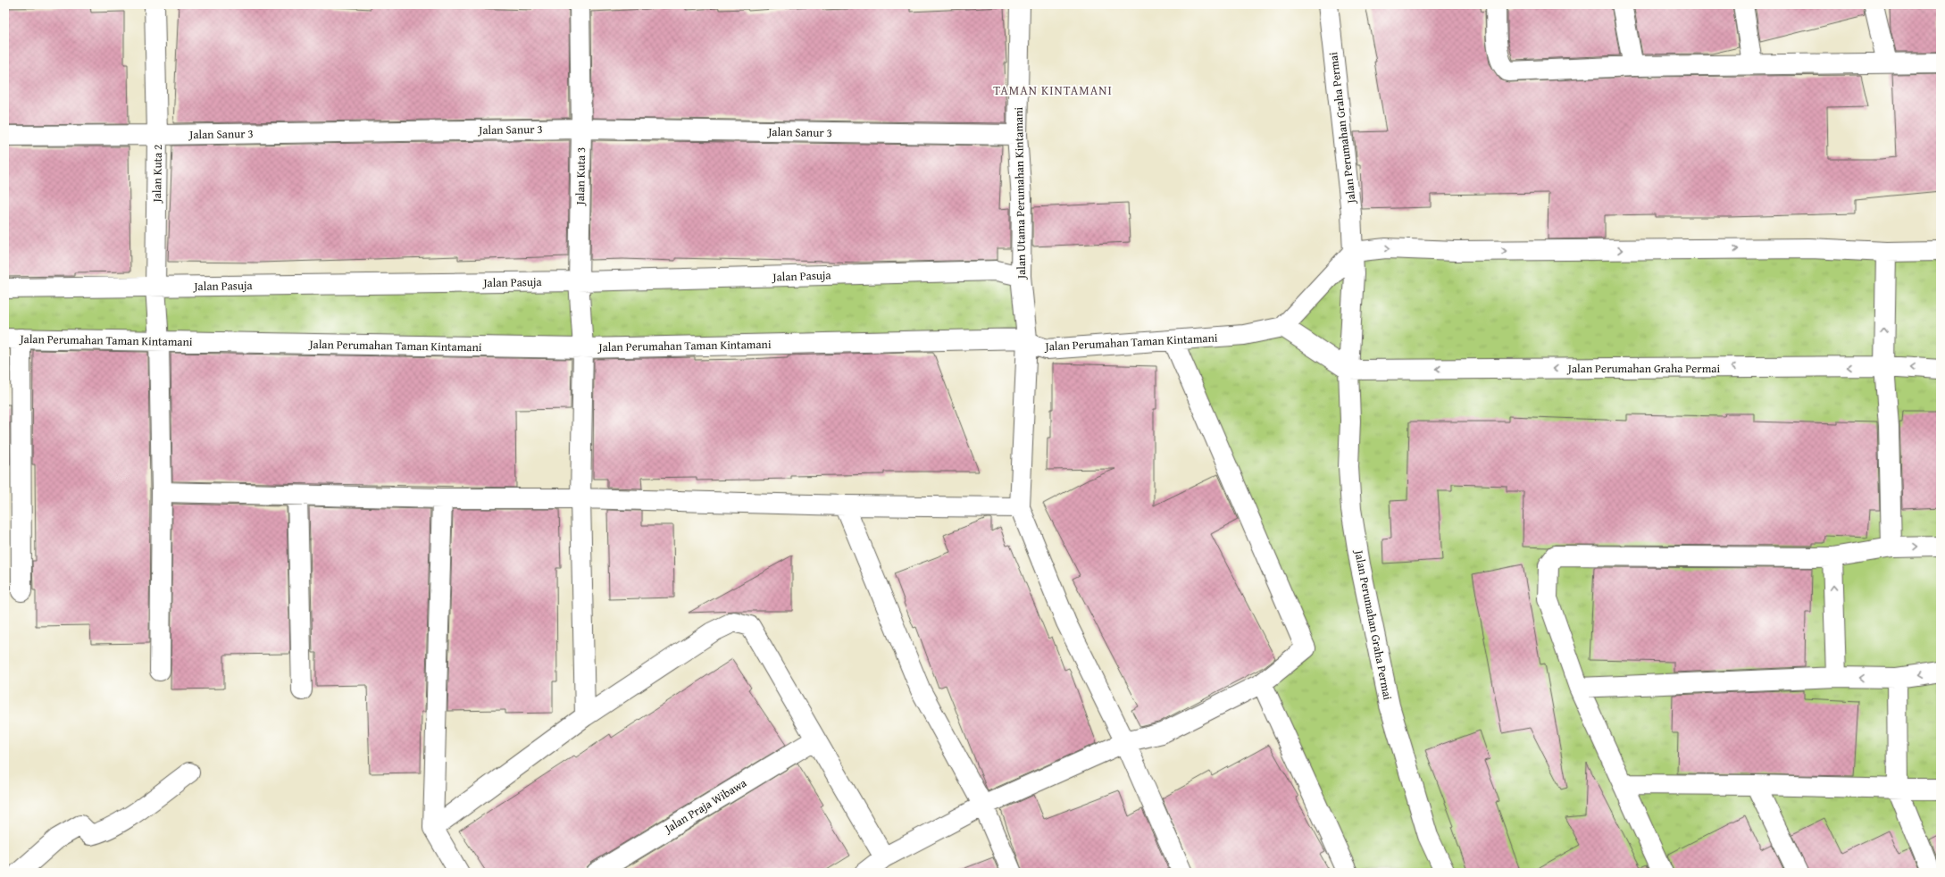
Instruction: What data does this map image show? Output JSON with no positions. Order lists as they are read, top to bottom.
{
  "streets": {
    "street": [
      "Jalan Perumahan Graha Permai",
      "Jalan Sanur 3",
      "Jalan Kuta 2",
      "Jalan Kuta 3",
      "Jalan Utama Perumahan Kintamani",
      "Jalan Pasuja",
      "Jalan Perumahan Taman Kintamani",
      "Jalan Praja Wibawa"
    ]
  },
  "crossings": [
    ["Jalan Sanur 3", "Jalan Kuta 2"],
    ["Jalan Sanur 3", "Jalan Kuta 3"],
    ["Jalan Sanur 3", "Jalan Utama Perumahan Kintamani"],
    ["Jalan Kuta 2", "Jalan Pasuja"],
    ["Jalan Kuta 2", "Jalan Perumahan Taman Kintamani"],
    ["Jalan Kuta 3", "Jalan Pasuja"],
    ["Jalan Kuta 3", "Jalan Perumahan Taman Kintamani"],
    ["Jalan Utama Perumahan Kintamani", "Jalan Pasuja"],
    ["Jalan Utama Perumahan Kintamani", "Jalan Perumahan Taman Kintamani"]
  ],
  "districts": ["TAMAN KINTAMANI"]
}
